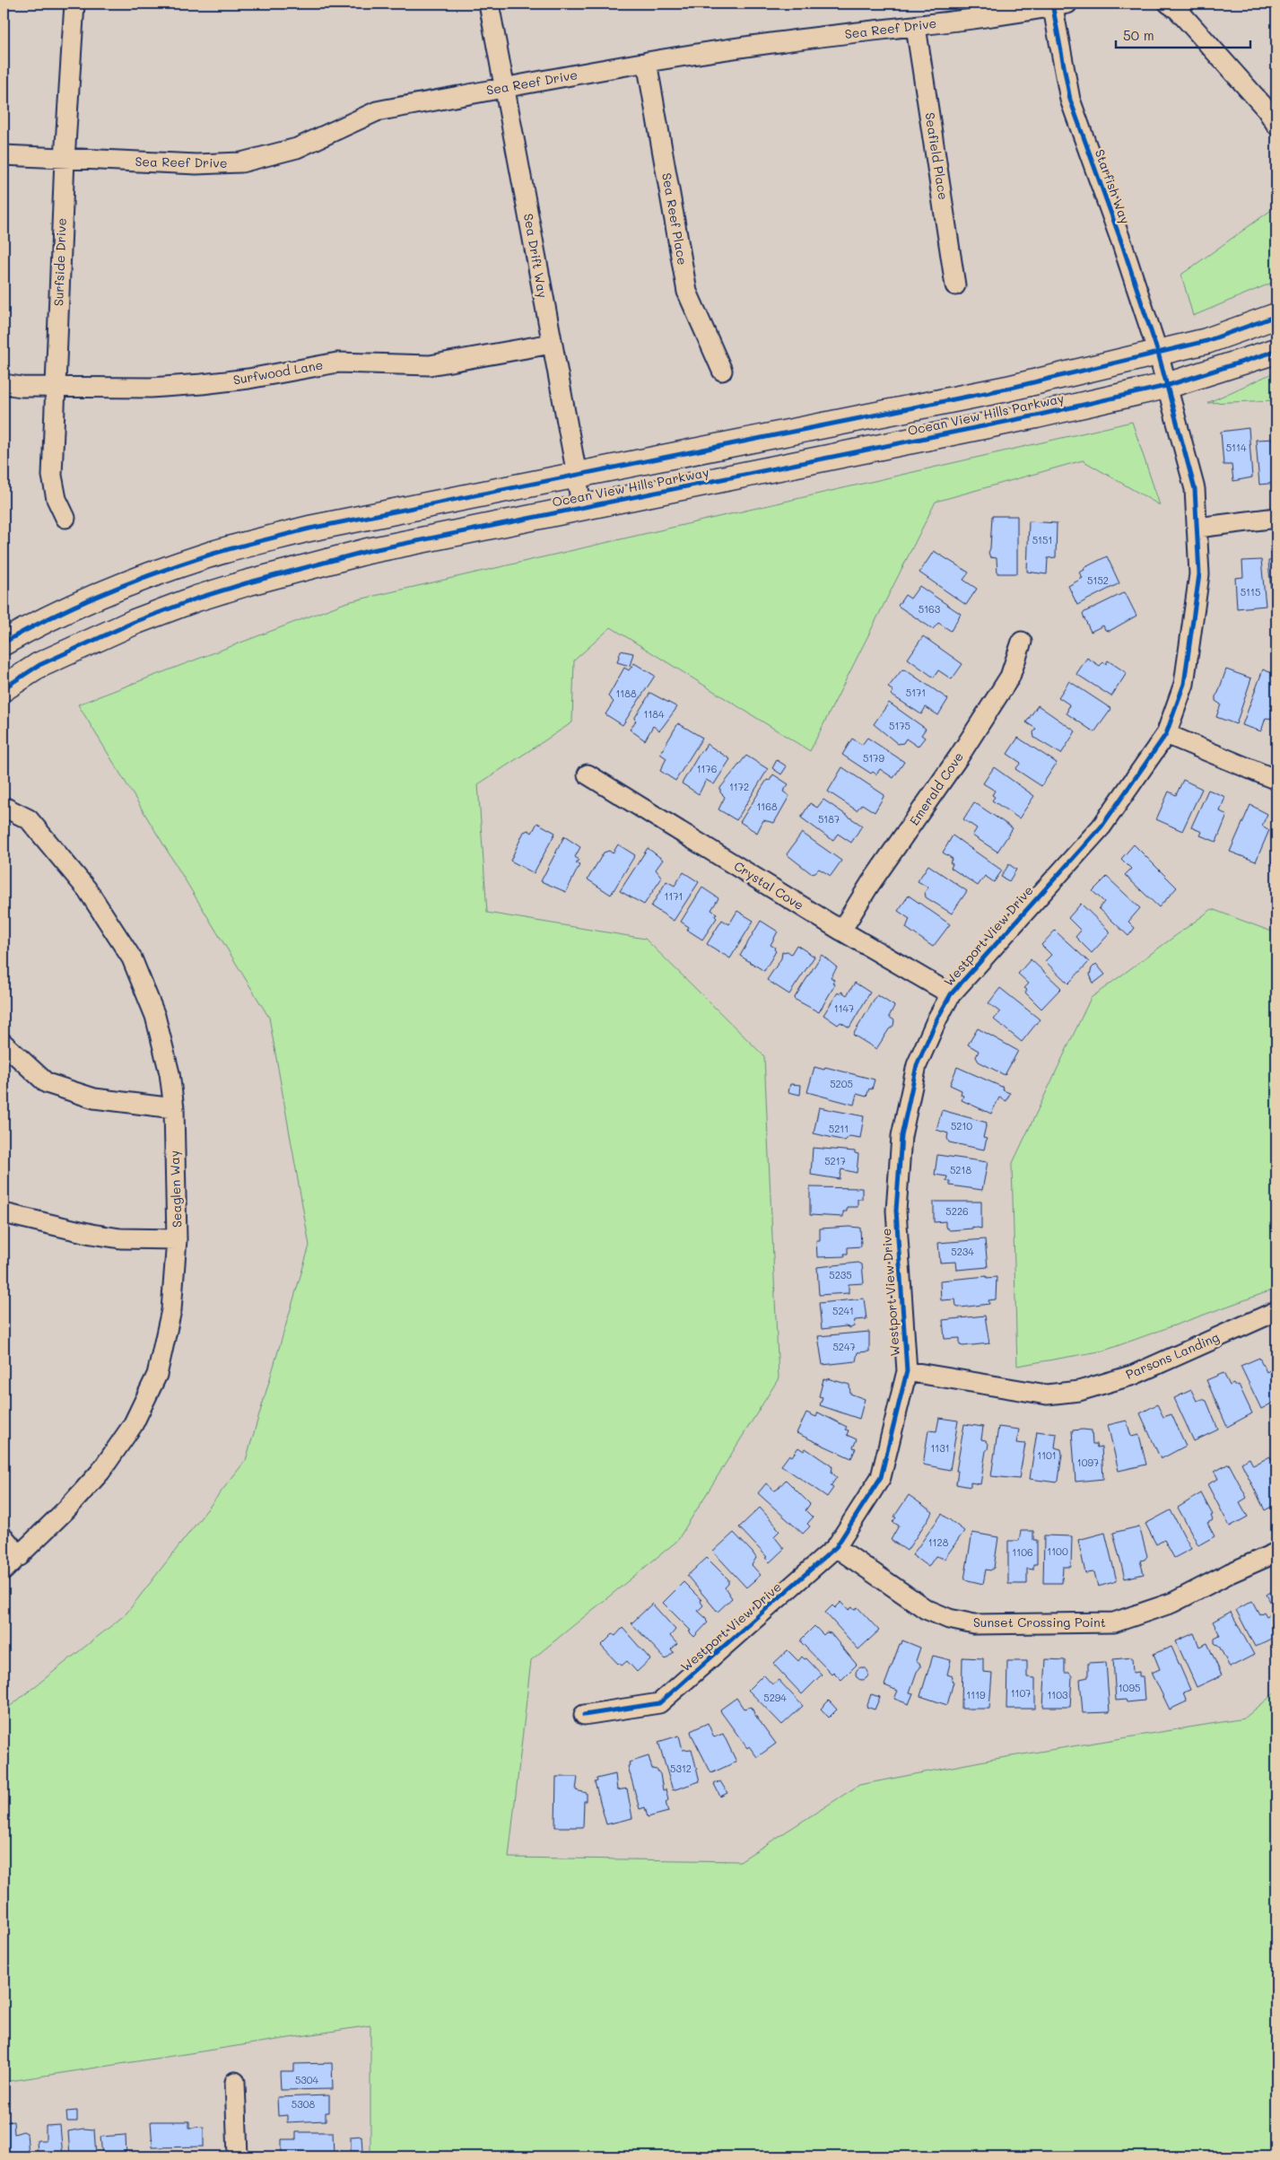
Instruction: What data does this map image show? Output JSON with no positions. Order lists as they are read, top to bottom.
{
  "streets": {
    "main road": ["Ocean View Hills Parkway"],
    "street": [
      "Sea Reef Drive",
      "Seafield Place",
      "Starfish Way",
      "Sea Reef Place",
      "Sea Drift Way",
      "Surfside Drive",
      "Surfwood Lane",
      "Emerald Cove",
      "Crystal Cove",
      "Westport View Drive",
      "Seaglen Way",
      "Parsons Landing",
      "Sunset Crossing Point"
    ]
  },
  "crossings": [
    ["Sea Reef Drive", "Seafield Place"],
    ["Sea Reef Drive", "Starfish Way"],
    ["Sea Reef Drive", "Sea Reef Place"],
    ["Sea Reef Drive", "Sea Drift Way"],
    ["Sea Reef Drive", "Surfside Drive"],
    ["Starfish Way", "Ocean View Hills Parkway"],
    ["Starfish Way", "Westport View Drive"],
    ["Sea Drift Way", "Surfwood Lane"],
    ["Sea Drift Way", "Ocean View Hills Parkway"],
    ["Surfside Drive", "Surfwood Lane"],
    ["Ocean View Hills Parkway", "Westport View Drive"],
    ["Emerald Cove", "Crystal Cove"],
    ["Crystal Cove", "Westport View Drive"],
    ["Westport View Drive", "Parsons Landing"],
    ["Westport View Drive", "Sunset Crossing Point"]
  ],
  "house_numbers": [
    "5114",
    "5151",
    "5152",
    "5115",
    "5163",
    "5171",
    "1188",
    "1184",
    "5175",
    "5179",
    "1176",
    "1172",
    "1168",
    "5187",
    "1171",
    "1147",
    "5205",
    "5210",
    "5211",
    "5217",
    "5218",
    "5226",
    "5234",
    "5235",
    "5241",
    "5247",
    "1131",
    "1101",
    "1097",
    "1128",
    "1100",
    "1106",
    "1095",
    "1107",
    "1119",
    "1103",
    "5294",
    "5312",
    "5304",
    "5308"
  ],
  "scale_bar": "50 m"
}
